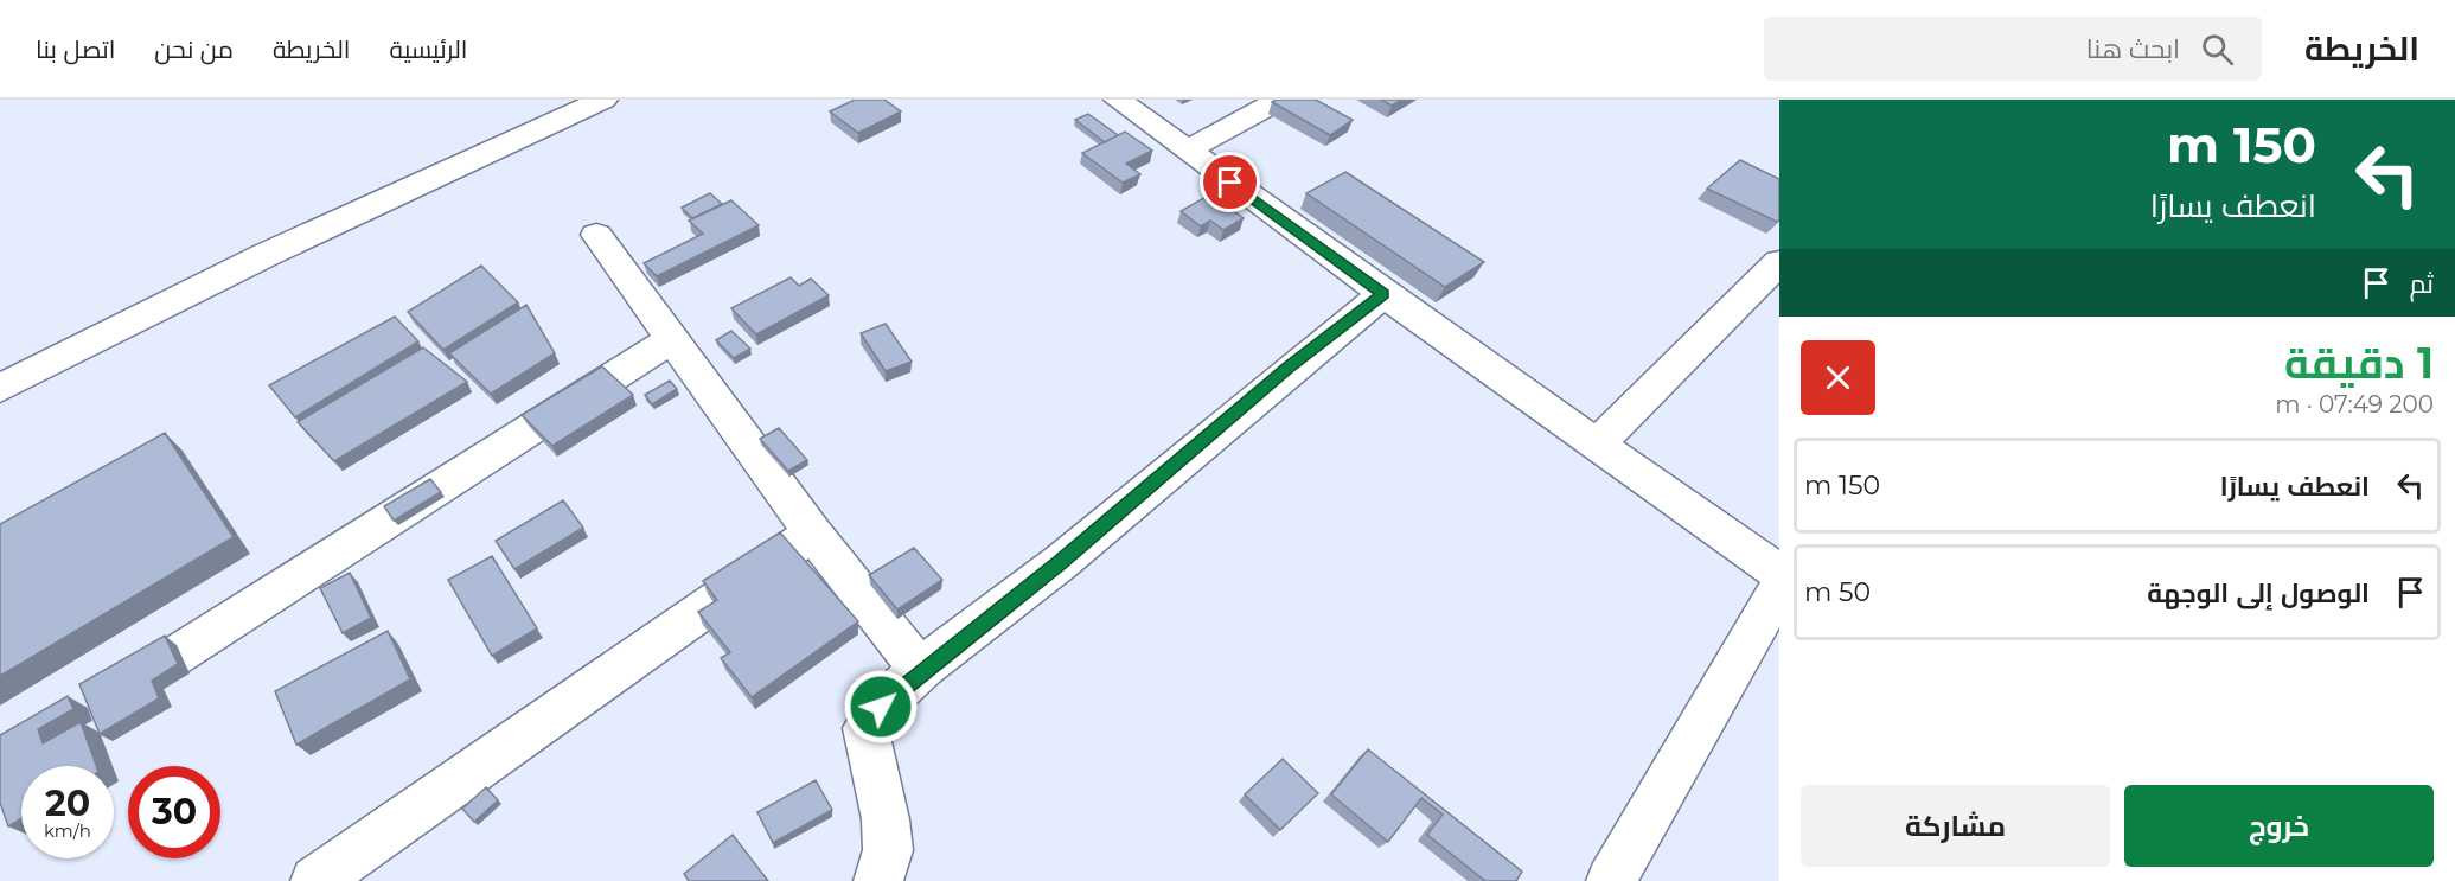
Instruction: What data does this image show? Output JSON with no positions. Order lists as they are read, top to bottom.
{
  "page": {
    "header": "الخريطة",
    "search": "ابحث هنا",
    "nav": [
      "الرئيسية",
      "الخريطة",
      "من نحن",
      "اتصل بنا"
    ],
    "turn": ["150 m", "انعطف يسارًا"],
    "then": "ثم",
    "heading": ["1 دقيقة", "200 m · 07:49"],
    "list": [
      {
        "name": "انعطف يسارًا",
        "value": "150 m"
      },
      {
        "name": "الوصول إلى الوجهة",
        "value": "50 m"
      }
    ],
    "speed": "20 km/h",
    "limit": "30",
    "buttons": ["خروج", "مشاركة"]
  }
}
